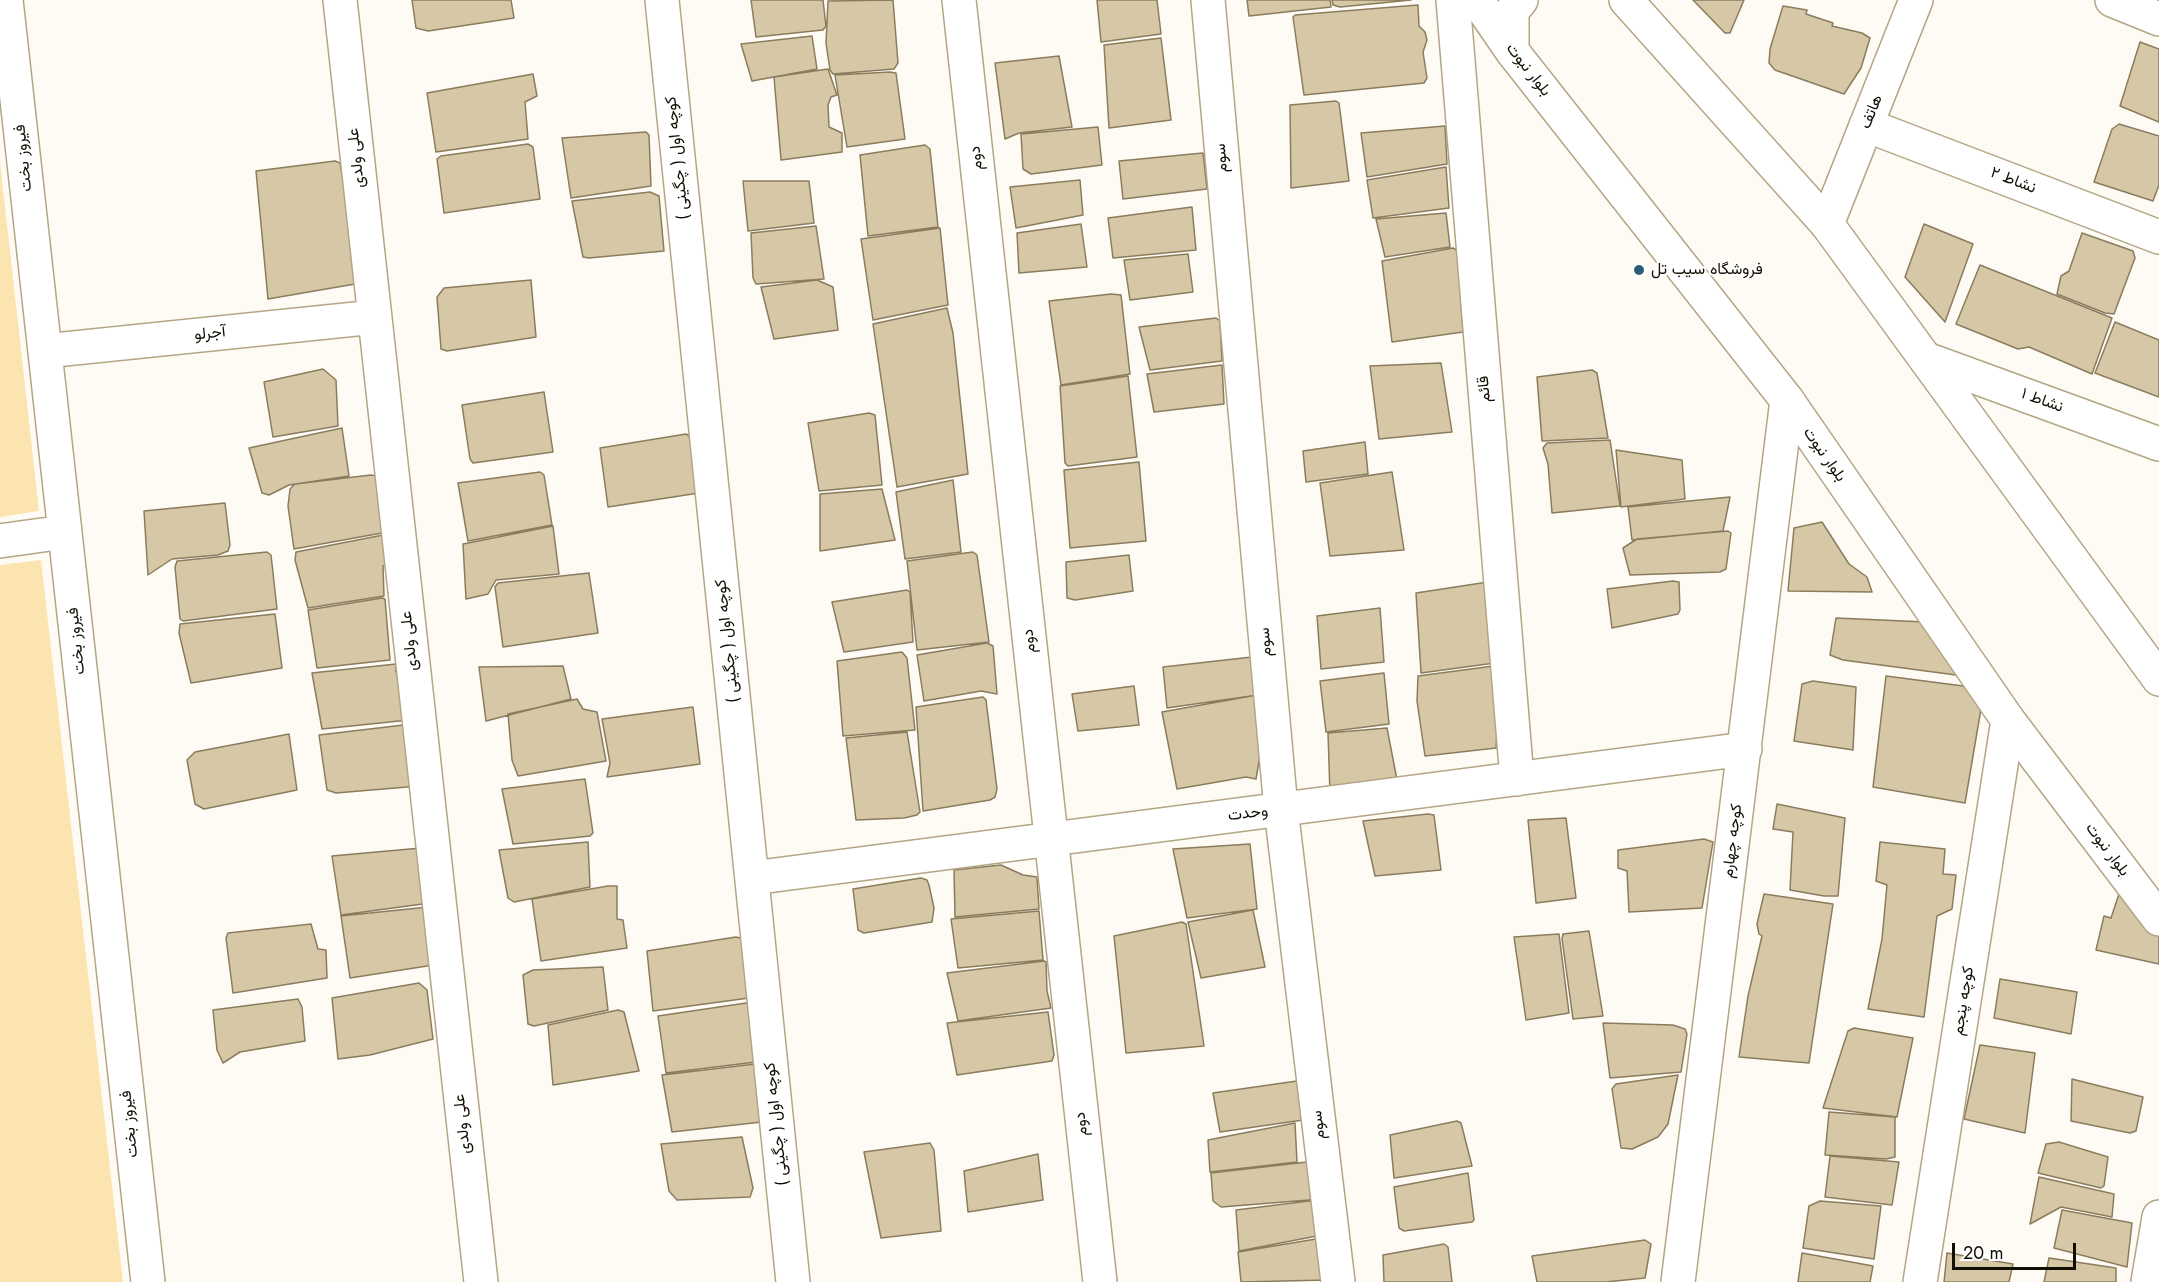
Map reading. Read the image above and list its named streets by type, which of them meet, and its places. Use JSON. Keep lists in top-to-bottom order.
{
  "streets": {
    "street": [
      "بلوار نبوت",
      "هاتف",
      "فیروز بخت",
      "علی ولدی",
      "کوچه اول ( چگینی )",
      "دوم",
      "سوم",
      "نشاط ۲",
      "آجرلو",
      "قائم",
      "نشاط ۱",
      "وحدت",
      "کوچه چهارم",
      "کوچه پنجم"
    ]
  },
  "crossings": [
    ["بلوار نبوت", "کوچه چهارم"],
    ["بلوار نبوت", "کوچه پنجم"],
    ["هاتف", "نشاط ۲"],
    ["فیروز بخت", "آجرلو"],
    ["علی ولدی", "آجرلو"],
    ["کوچه اول ( چگینی )", "وحدت"],
    ["دوم", "وحدت"],
    ["سوم", "وحدت"],
    ["قائم", "وحدت"],
    ["وحدت", "کوچه چهارم"]
  ],
  "places": ["فروشگاه سیب تل"],
  "scale_bar": "20 m"
}
